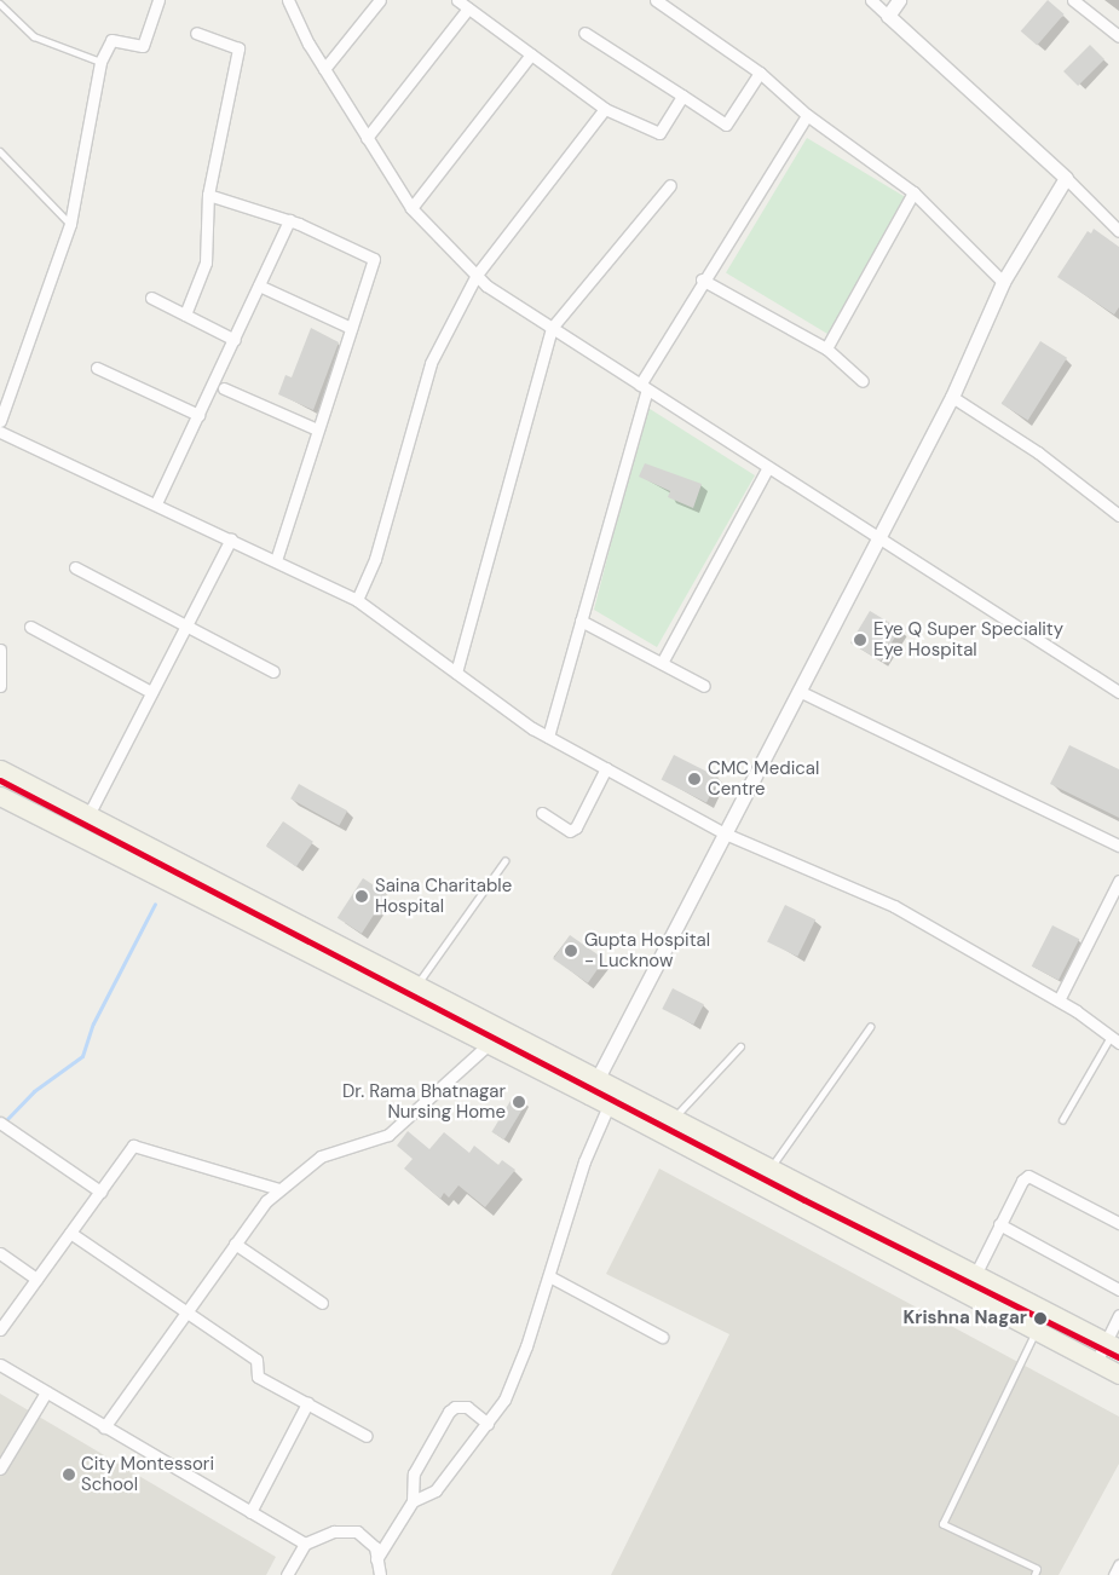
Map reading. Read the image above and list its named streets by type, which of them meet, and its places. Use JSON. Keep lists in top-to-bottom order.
{
  "places": [
    "Eye Q Super Speciality Eye Hospital",
    "CMC Medical Centre",
    "Saina Charitable Hospital",
    "Gupta Hospital - Lucknow",
    "Dr. Rama Bhatnagar Nursing Home",
    "Krishna Nagar",
    "City Montessori School"
  ]
}
